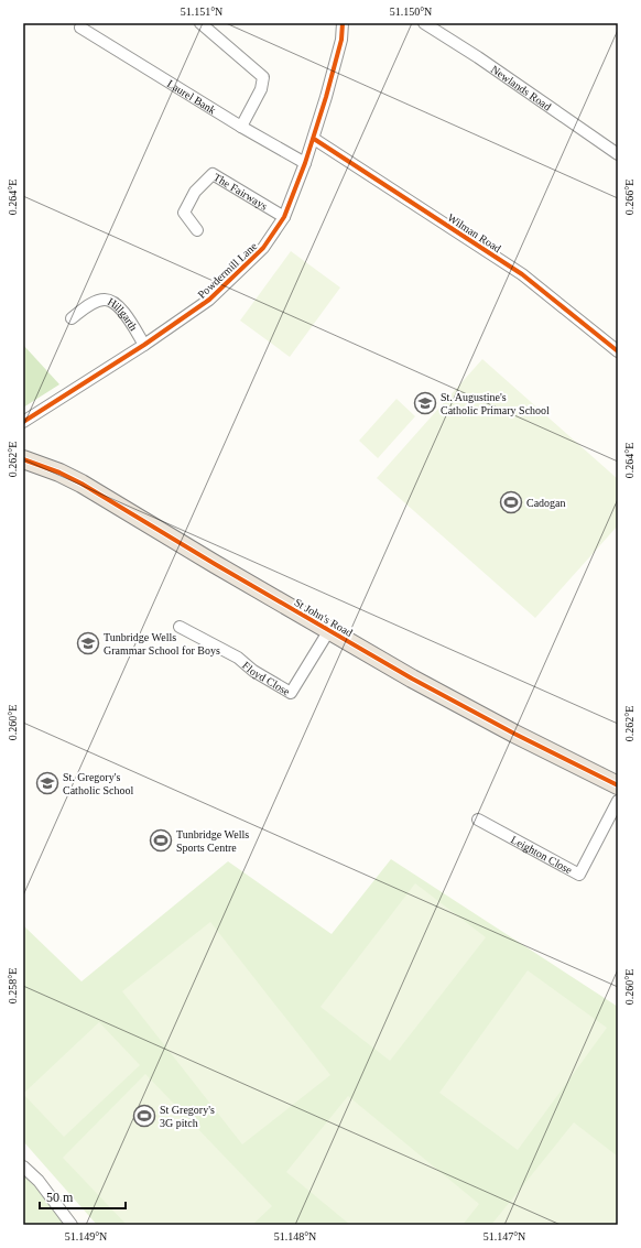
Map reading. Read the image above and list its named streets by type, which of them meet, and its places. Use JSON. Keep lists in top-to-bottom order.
{
  "streets": {
    "highway": ["St John's Road"],
    "street": [
      "Newlands Road",
      "Laurel Bank",
      "The Fairways",
      "Wilman Road",
      "Powdermill Lane",
      "Hillgarth",
      "Floyd Close",
      "Leighton Close"
    ]
  },
  "crossings": [
    ["Laurel Bank", "Powdermill Lane"],
    ["The Fairways", "Powdermill Lane"],
    ["Wilman Road", "Powdermill Lane"],
    ["Powdermill Lane", "Hillgarth"],
    ["St John's Road", "Floyd Close"]
  ],
  "places": {
    "school or university": ["St. Augustine's Catholic Primary School", "Tunbridge Wells Grammar School for Boys", "St. Gregory's Catholic School"],
    "sports": ["Cadogan", "Tunbridge Wells Sports Centre", "St Gregory's 3G pitch"]
  },
  "scale_bar": "50 m",
  "coordinates": [
    "51.151°N",
    "51.150°N",
    "0.264°E",
    "0.266°E",
    "0.262°E",
    "0.260°E",
    "0.258°E",
    "51.149°N",
    "51.148°N",
    "51.147°N"
  ]
}
